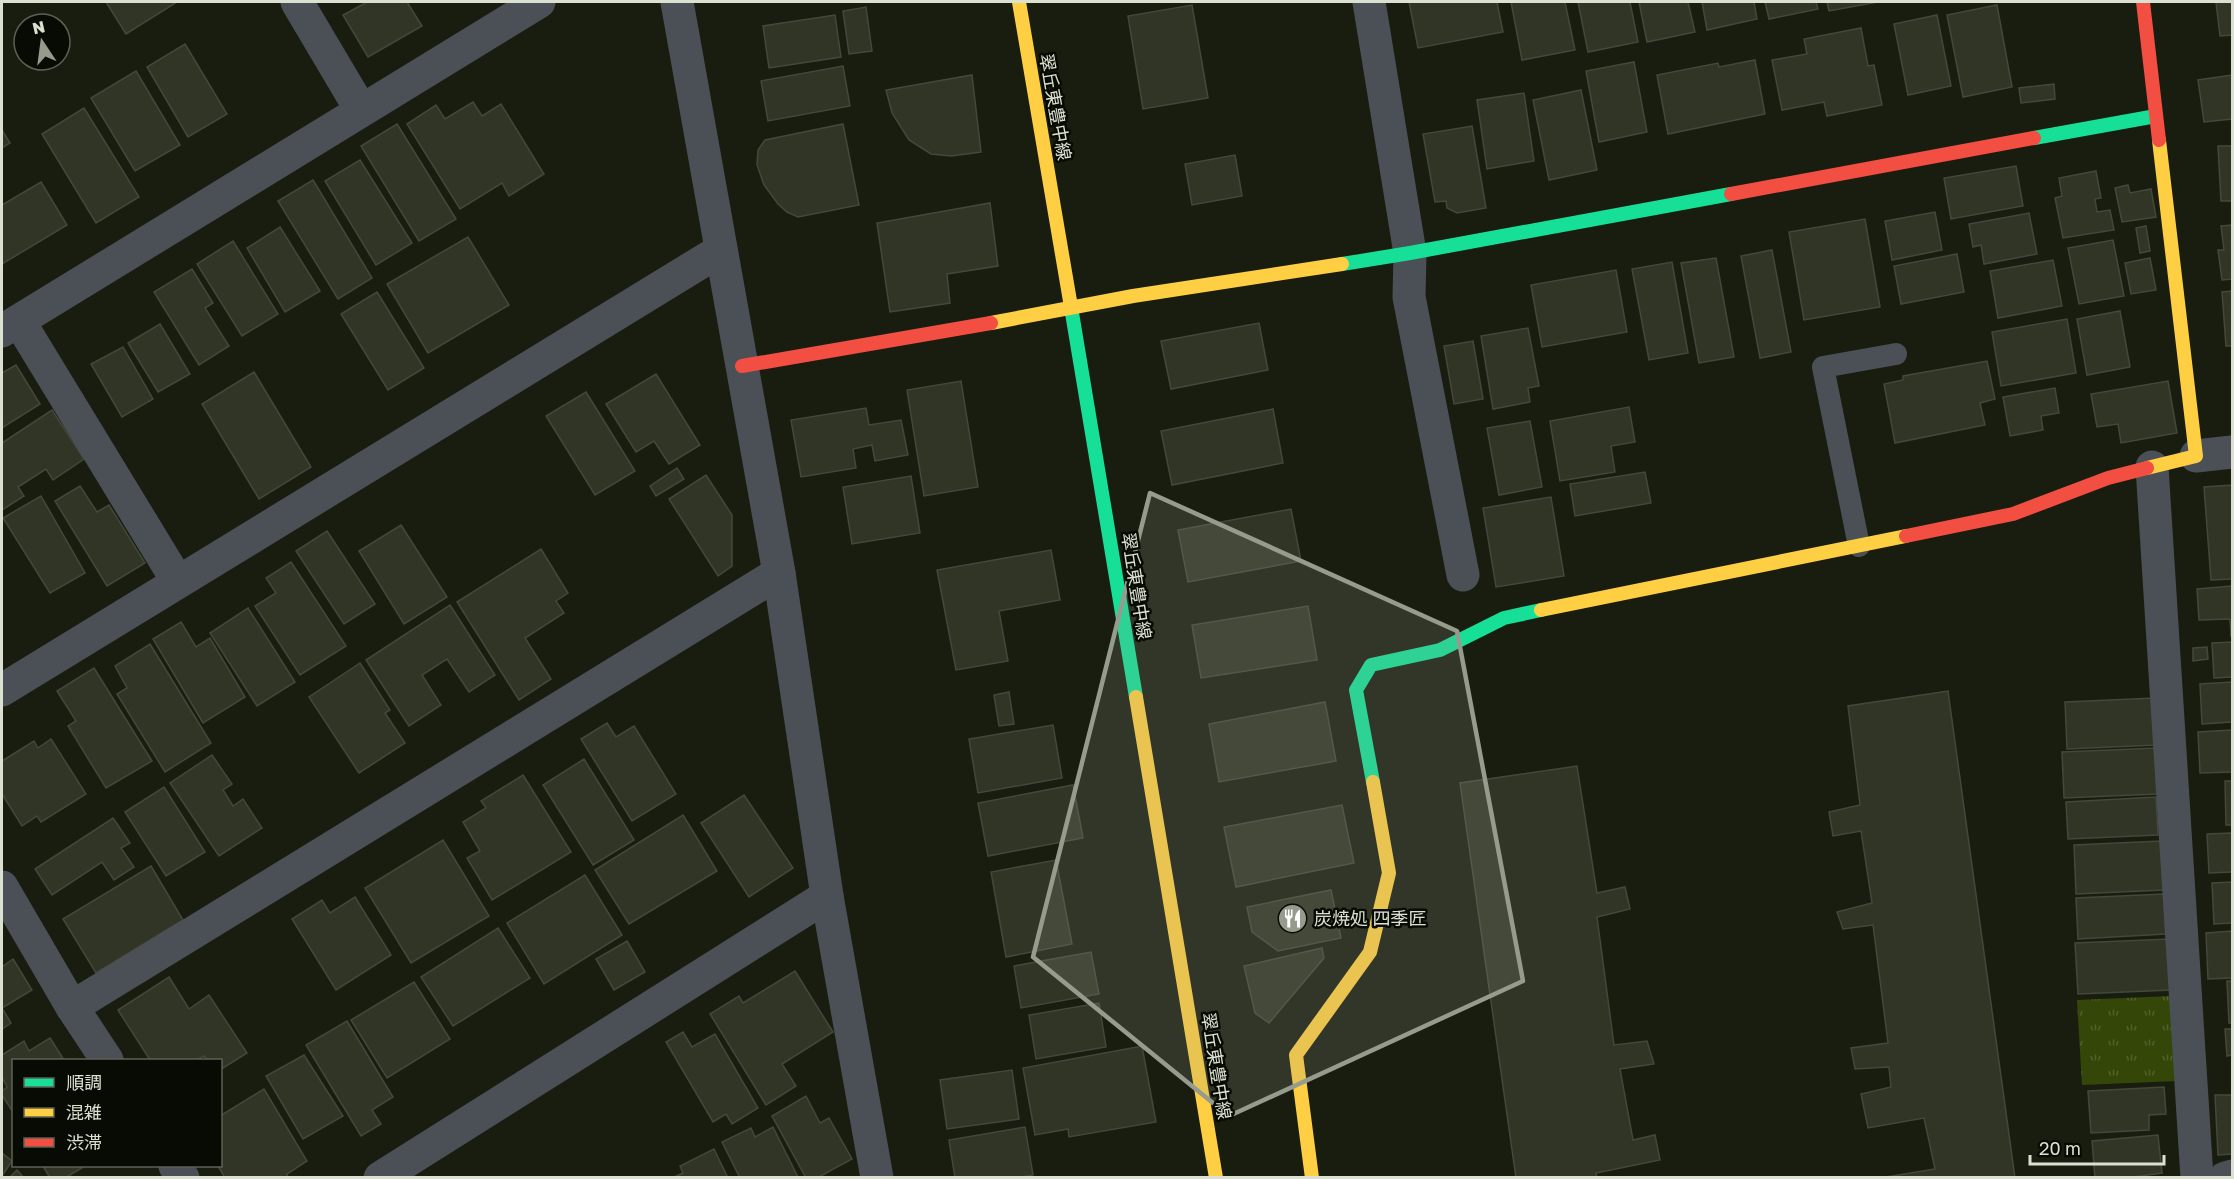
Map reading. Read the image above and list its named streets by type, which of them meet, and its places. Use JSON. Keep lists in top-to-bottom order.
{
  "streets": {
    "street": ["翠丘東豊中線"]
  },
  "places": {
    "restaurant": ["炭焼処 四季匠"]
  },
  "legend": ["順調", "混雑", "渋滞"],
  "scale_bar": "20 m",
  "north": "top"
}
